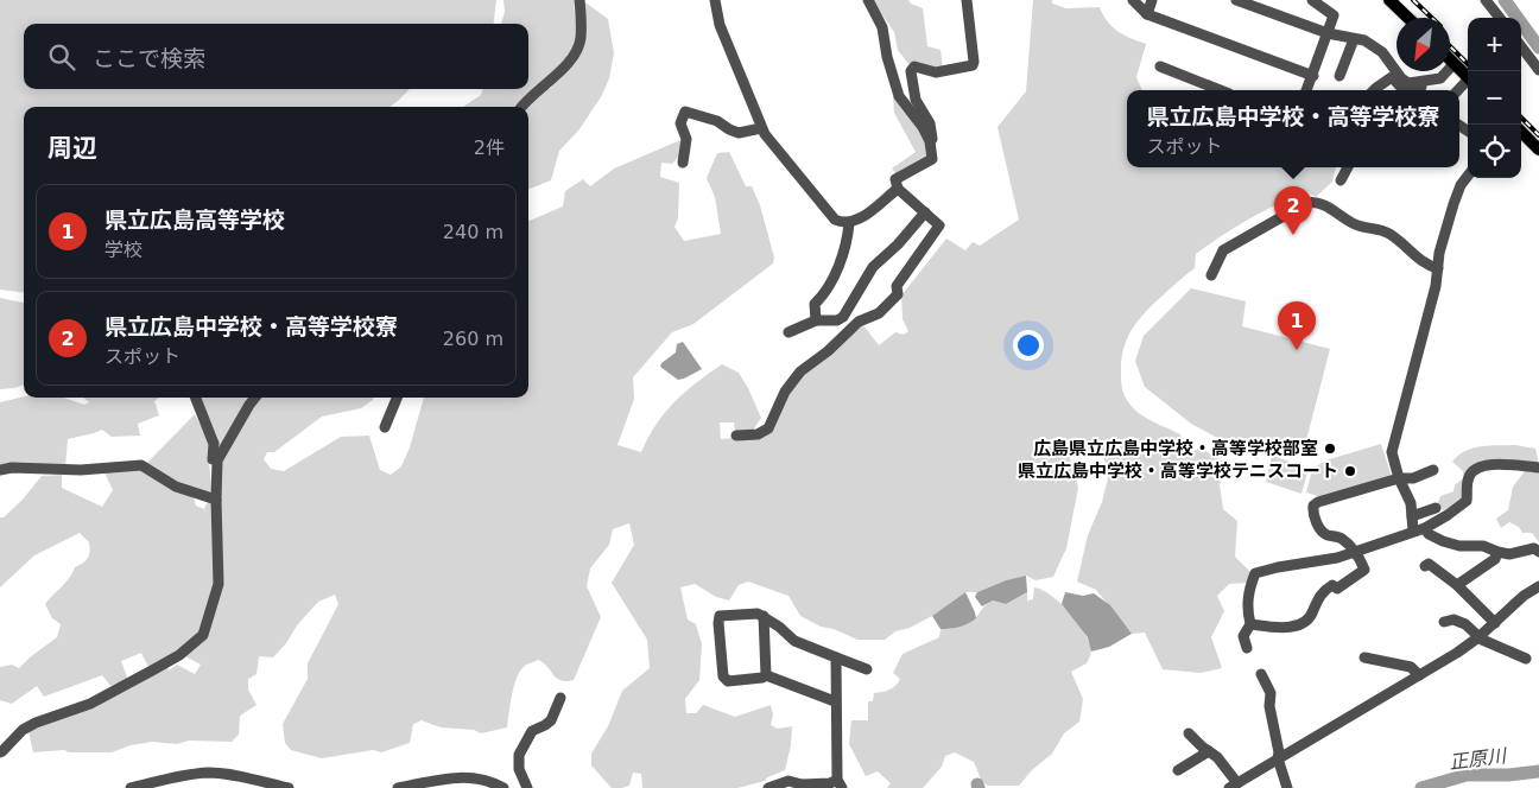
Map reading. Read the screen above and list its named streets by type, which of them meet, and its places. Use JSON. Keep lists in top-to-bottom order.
{
  "water": ["正原川"],
  "places": ["広島県立広島中学校・高等学校部室", "県立広島中学校・高等学校テニスコート"],
  "north": "bottom left",
  "page": {
    "map_buttons": ["+", "−"],
    "search": "ここで検索",
    "popup": ["県立広島中学校・高等学校寮", "スポット"],
    "heading": ["周辺", "2件"],
    "list": [
      {
        "mark": "1",
        "name": "県立広島高等学校",
        "note": "学校",
        "value": "240 m"
      },
      {
        "mark": "2",
        "name": "県立広島中学校・高等学校寮",
        "note": "スポット",
        "value": "260 m"
      }
    ],
    "pins": ["2", "1"]
  }
}
